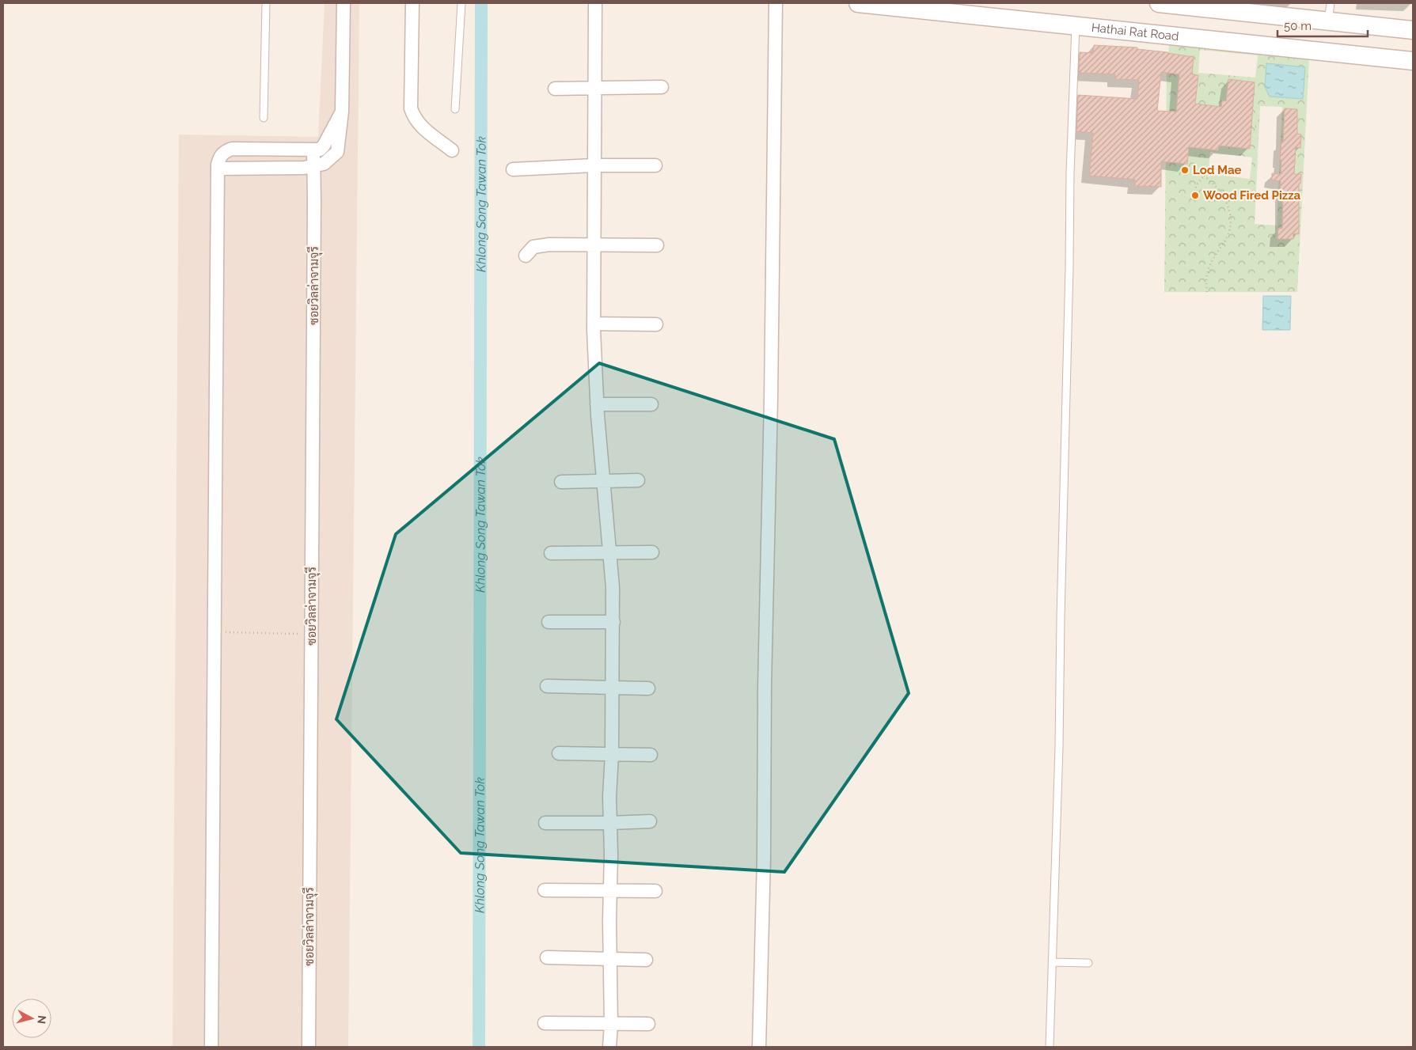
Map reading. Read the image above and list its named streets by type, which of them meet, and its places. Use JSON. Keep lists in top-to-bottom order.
{
  "streets": {
    "main road": ["Hathai Rat Road"],
    "street": ["ซอยวิลล่าจามจุรี"]
  },
  "water": ["Khlong Song Tawan Tok"],
  "places": ["Lod Mae", "Wood Fired Pizza"],
  "scale_bar": "50 m",
  "north": "right"
}
